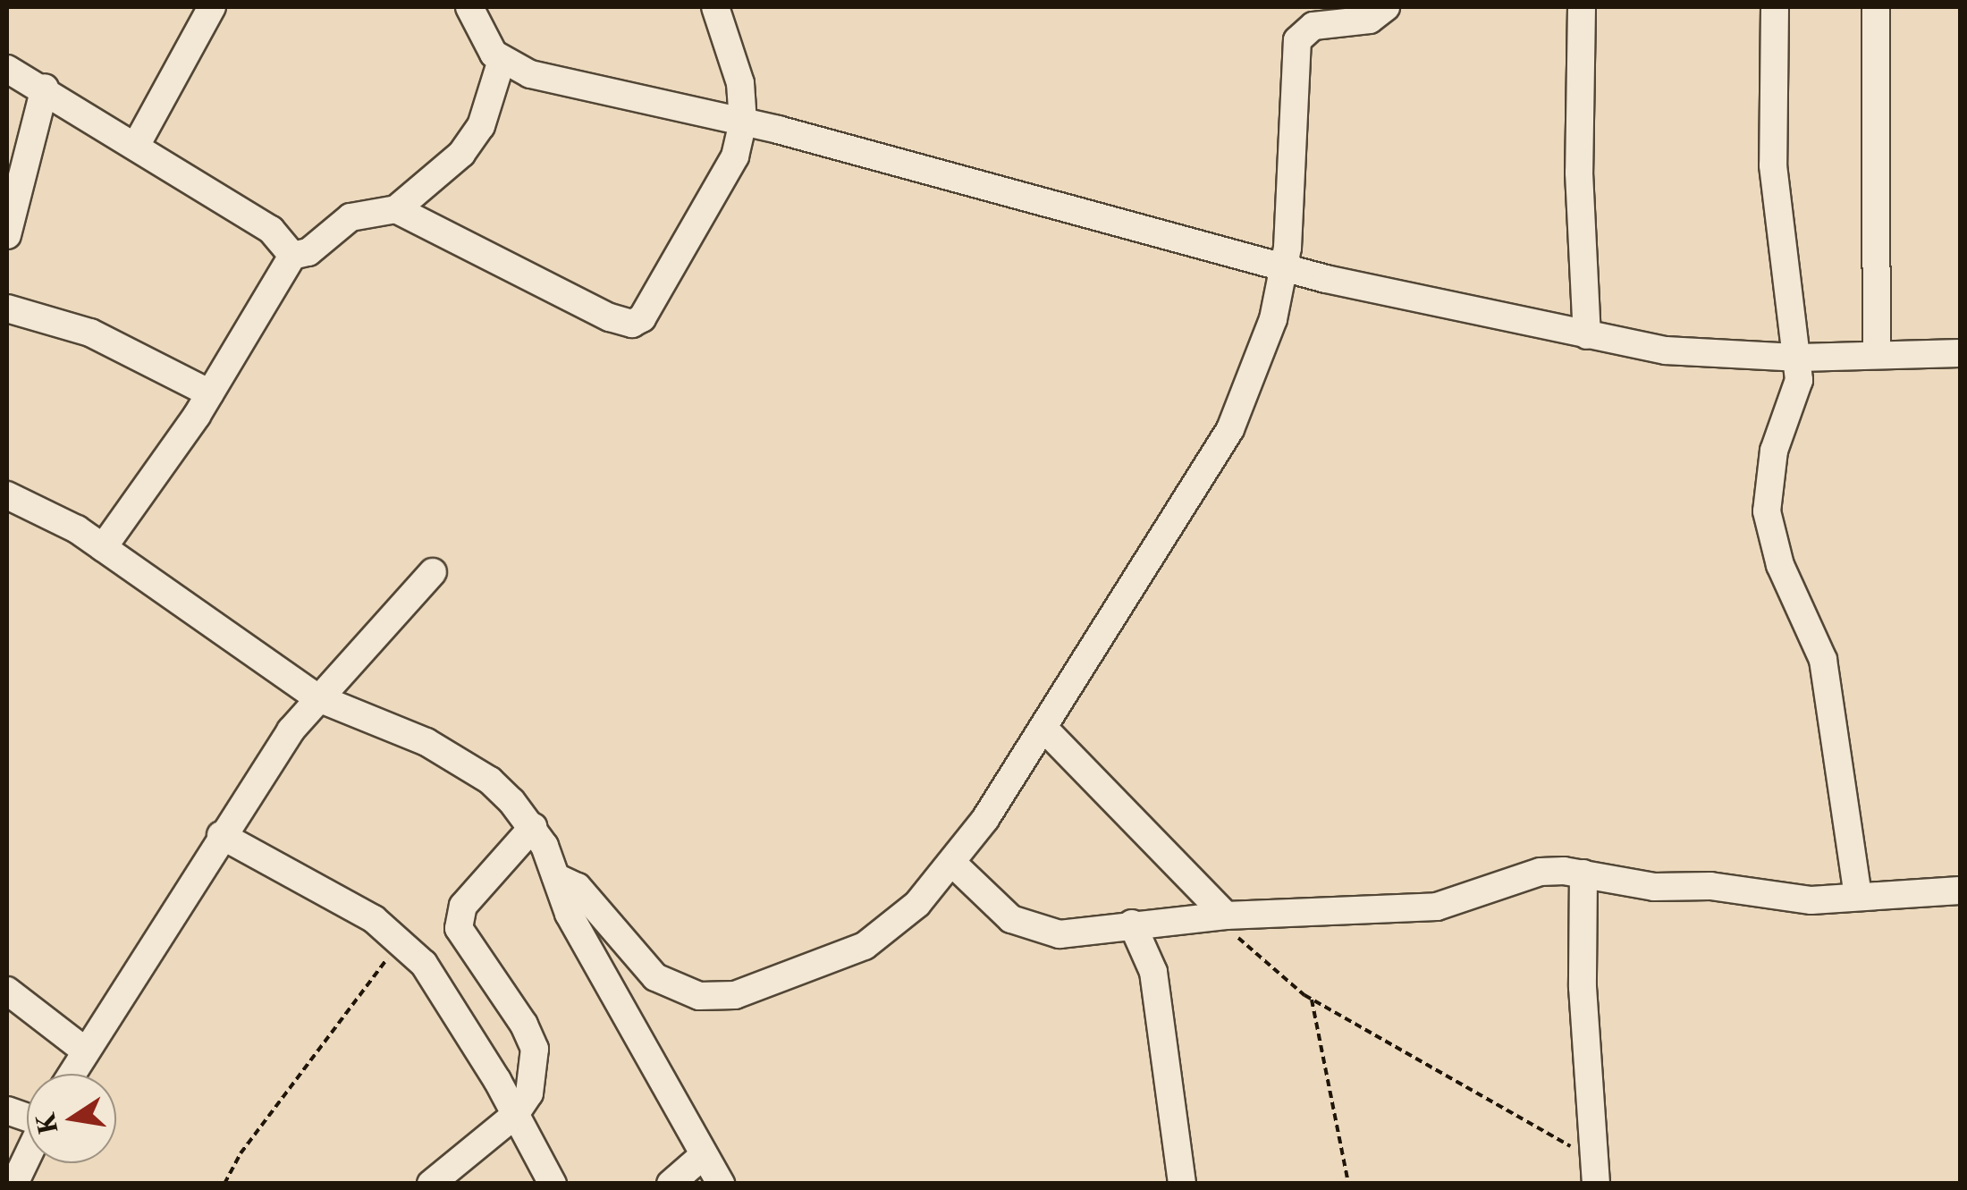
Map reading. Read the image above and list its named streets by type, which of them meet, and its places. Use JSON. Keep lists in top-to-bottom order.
{
  "north": "left"
}
